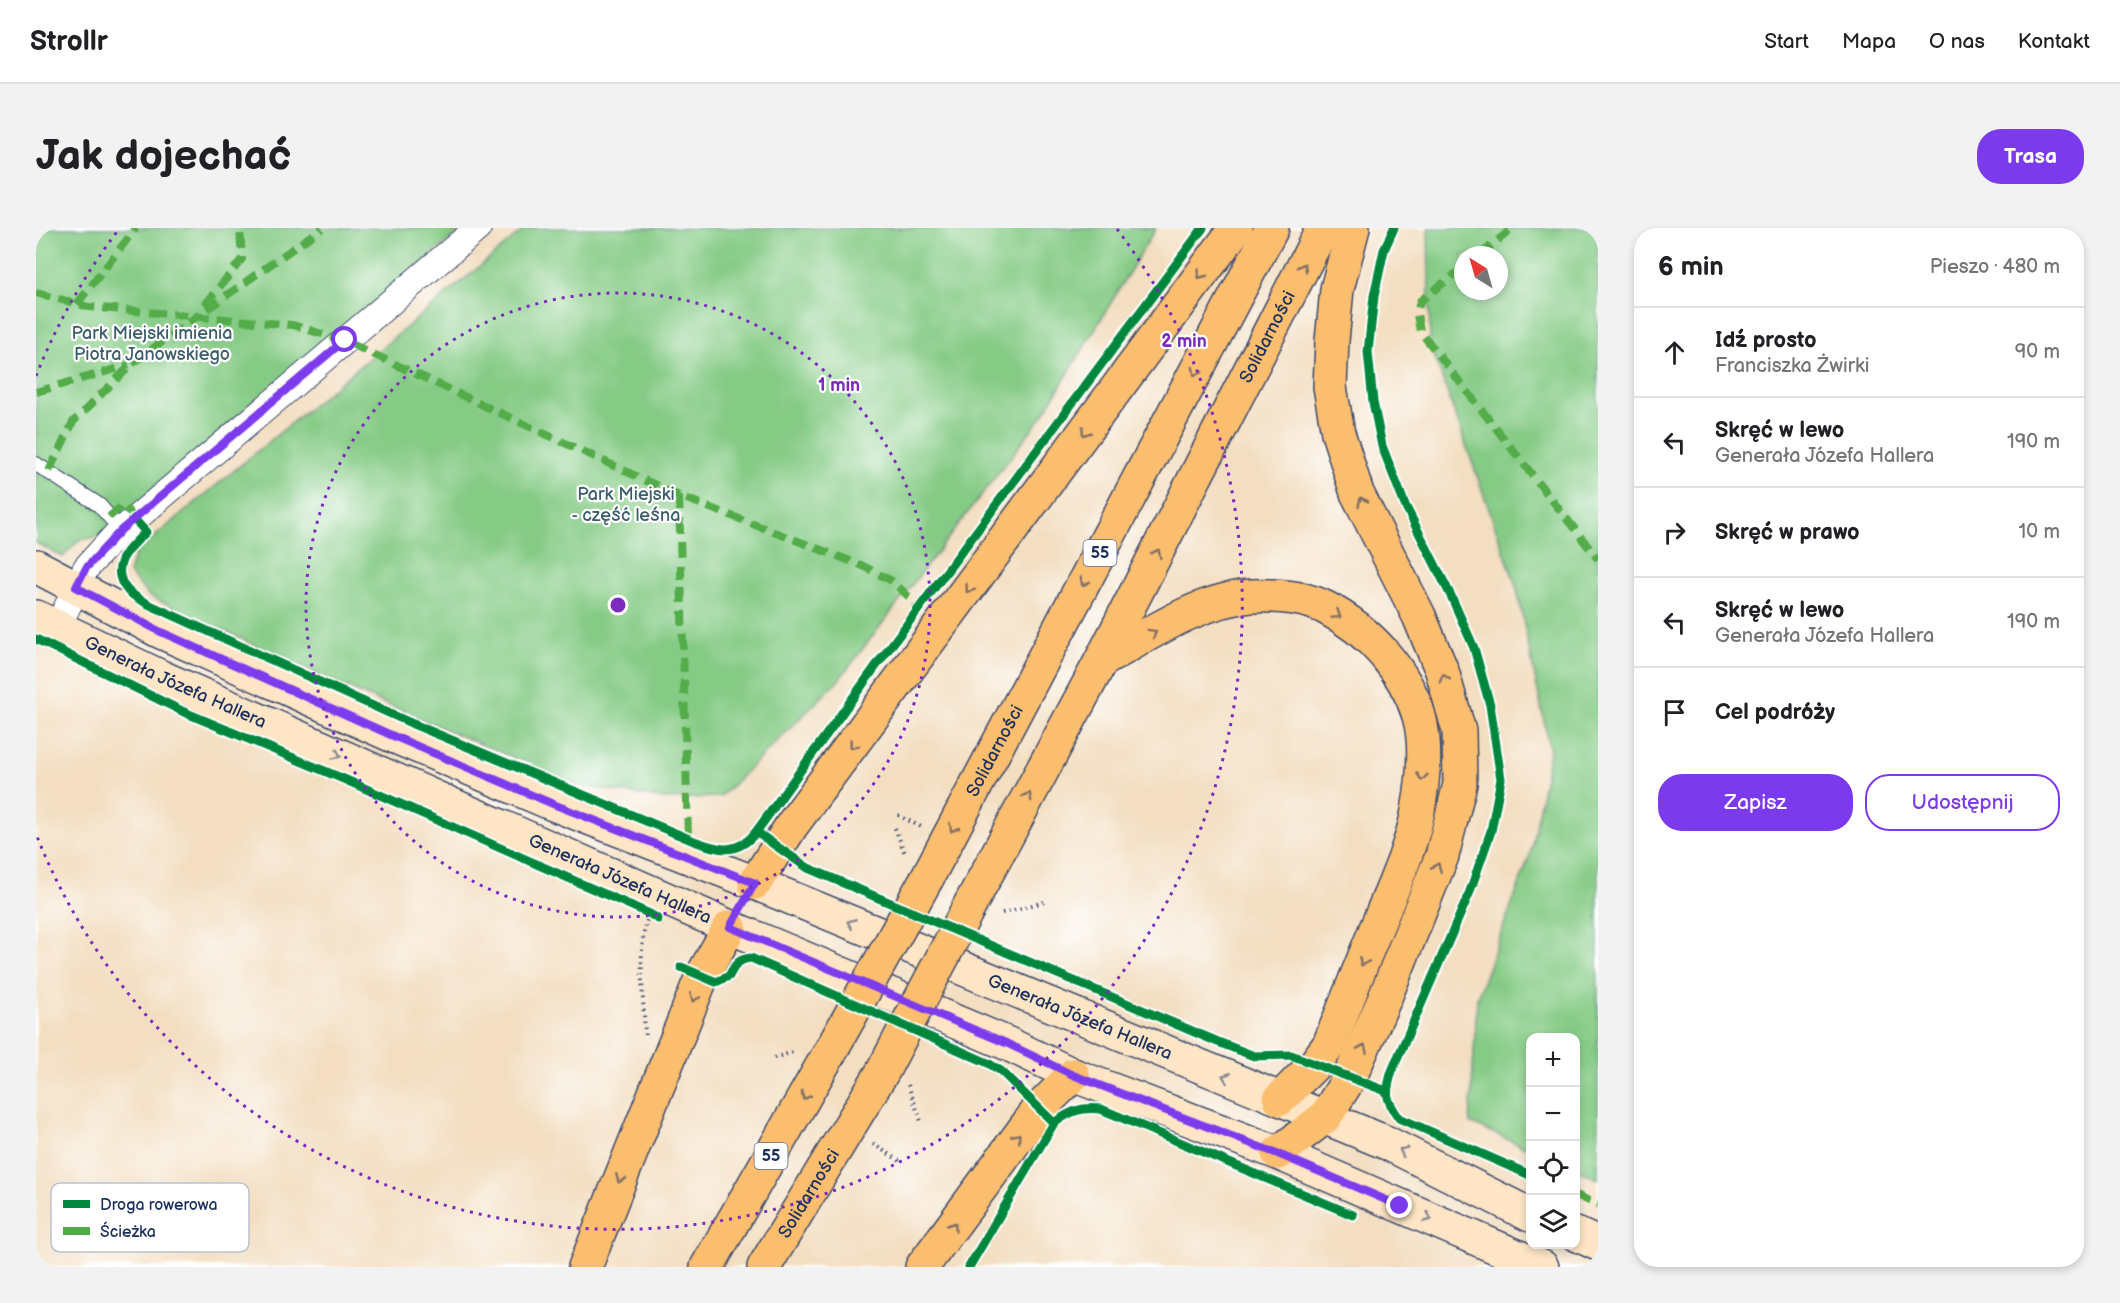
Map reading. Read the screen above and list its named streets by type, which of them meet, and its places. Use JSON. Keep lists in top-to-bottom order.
{
  "streets": {
    "main road": ["Solidarności", "55", "Generała Józefa Hallera"]
  },
  "parks": ["Park Miejski imienia Piotra Janowskiego", "Park Miejski - część leśna"],
  "legend": ["Droga rowerowa", "Ścieżka"],
  "north": "top left",
  "page": {
    "header": "Strollr",
    "nav": [
      "Start",
      "Mapa",
      "O nas",
      "Kontakt"
    ],
    "buttons": [
      "Trasa",
      ["Zapisz", "Udostępnij"]
    ],
    "title": "Jak dojechać",
    "heading": ["6 min", "Pieszo · 480 m"],
    "list": [
      ["Idź prosto", "Franciszka Żwirki", "90 m"],
      ["Skręć w lewo", "Generała Józefa Hallera", "190 m"],
      ["Skręć w prawo", "10 m"],
      ["Skręć w lewo", "Generała Józefa Hallera", "190 m"],
      "Cel podróży"
    ],
    "map_buttons": ["+", "−"]
  },
  "rings": ["2 min", "1 min"]
}
